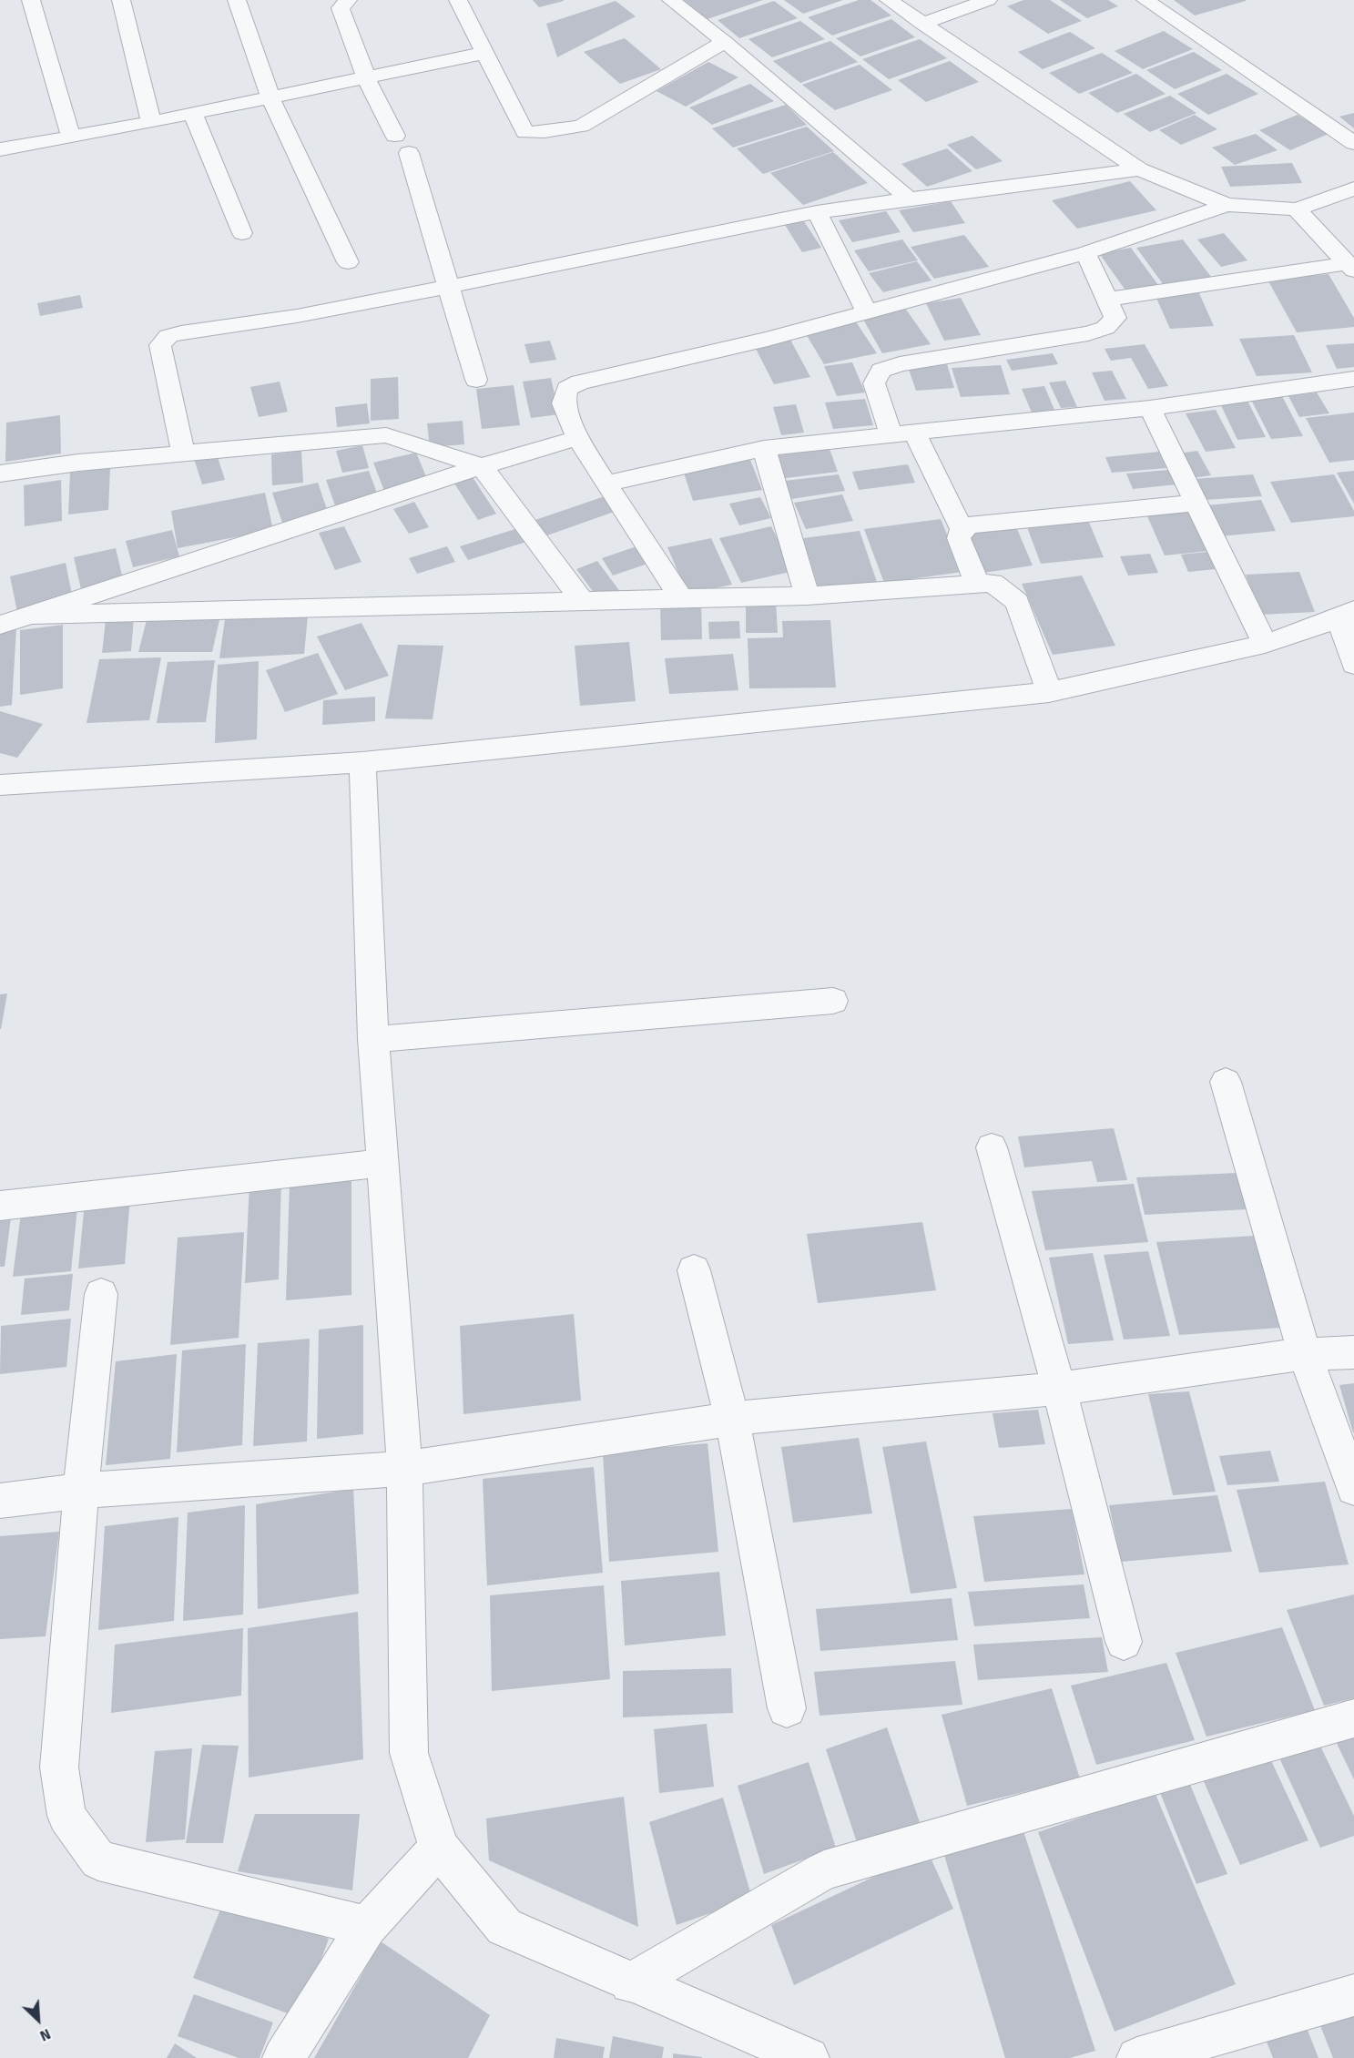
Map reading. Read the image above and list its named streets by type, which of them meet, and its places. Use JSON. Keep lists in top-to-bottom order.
{
  "north": "bottom right"
}
